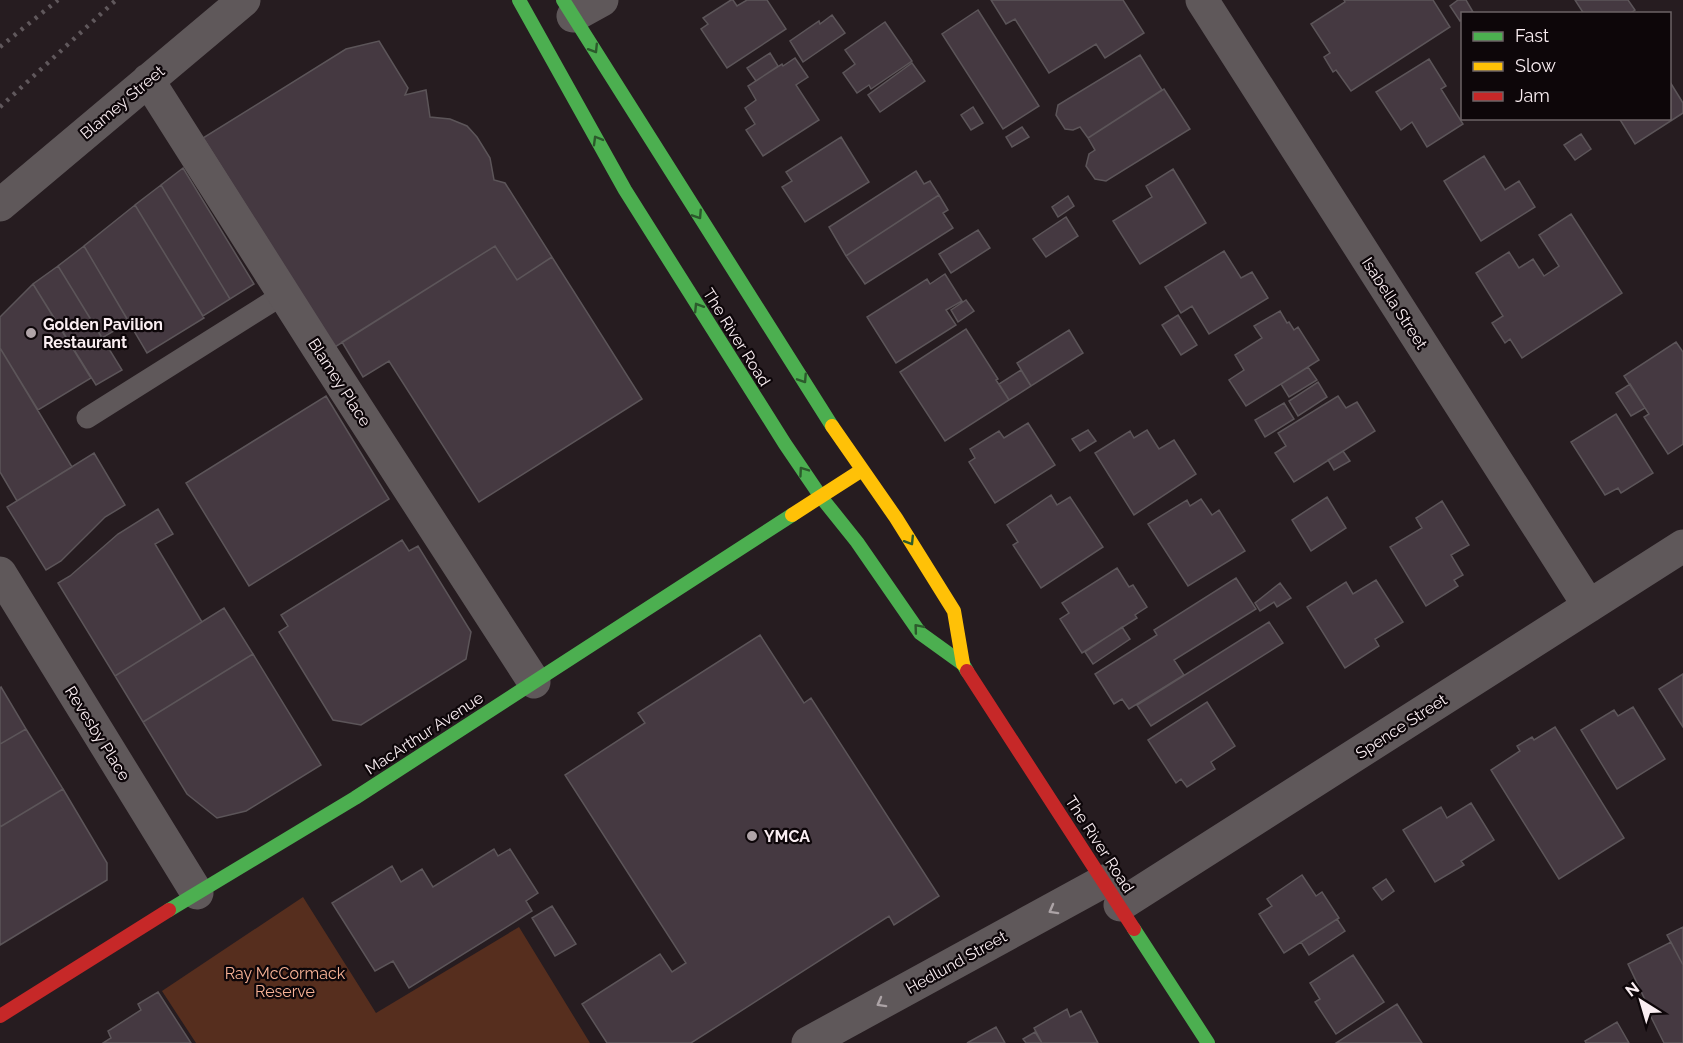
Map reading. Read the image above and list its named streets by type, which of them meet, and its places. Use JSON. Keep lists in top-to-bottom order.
{
  "streets": {
    "main road": ["The River Road", "MacArthur Avenue"],
    "street": [
      "Blamey Street",
      "Isabella Street",
      "Blamey Place",
      "Spence Street",
      "Revesby Place",
      "Hedlund Street"
    ]
  },
  "crossings": [
    ["Blamey Street", "Blamey Place"],
    ["Isabella Street", "Spence Street"],
    ["The River Road", "Spence Street"],
    ["The River Road", "MacArthur Avenue"],
    ["The River Road", "Hedlund Street"],
    ["Blamey Place", "MacArthur Avenue"],
    ["Spence Street", "Hedlund Street"],
    ["Revesby Place", "MacArthur Avenue"]
  ],
  "one_way": ["Hedlund Street"],
  "parks": ["Ray McCormack Reserve"],
  "places": ["Golden Pavilion Restaurant", "YMCA"],
  "legend": ["Fast", "Slow", "Jam"],
  "north": "top left"
}
